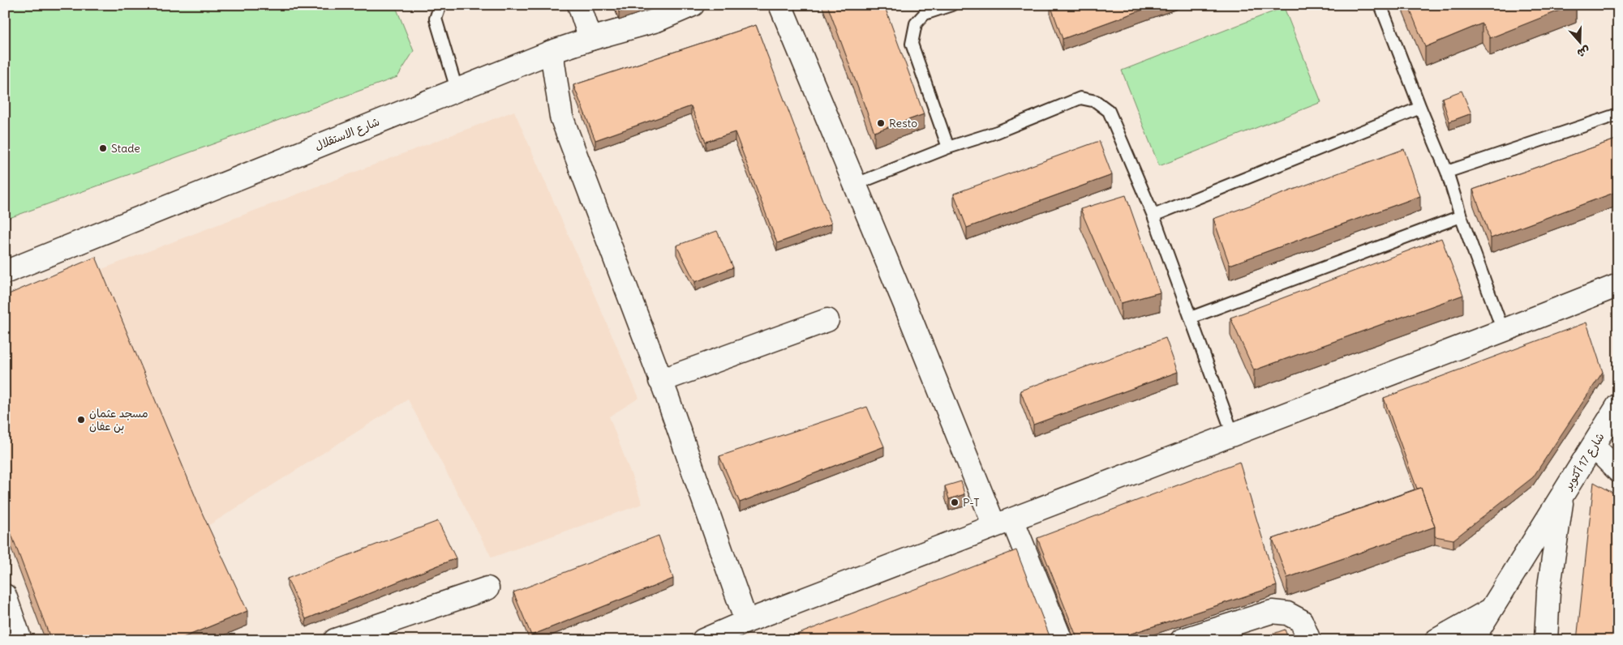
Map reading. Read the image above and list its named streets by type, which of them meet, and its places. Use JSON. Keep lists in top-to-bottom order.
{
  "streets": {
    "street": ["شارع الاستقلال", "شارع 17 أكتوبر"]
  },
  "places": [
    "Resto",
    "Stade",
    "مسجد عثمان بن عفان",
    "P-T"
  ],
  "north": "bottom"
}
